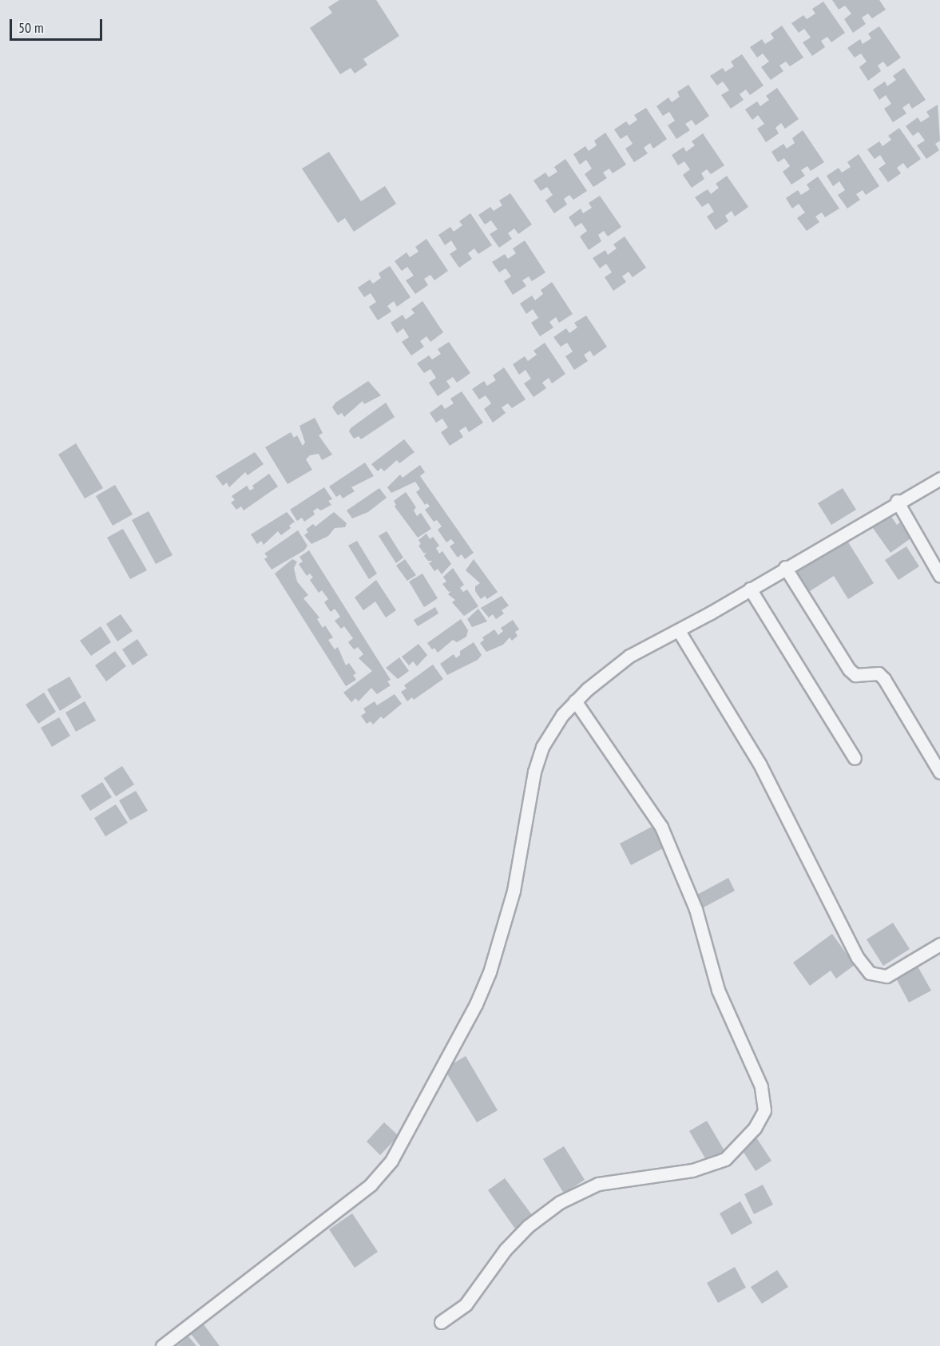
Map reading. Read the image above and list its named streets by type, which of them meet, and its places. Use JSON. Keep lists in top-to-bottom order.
{
  "scale_bar": "50 m"
}
